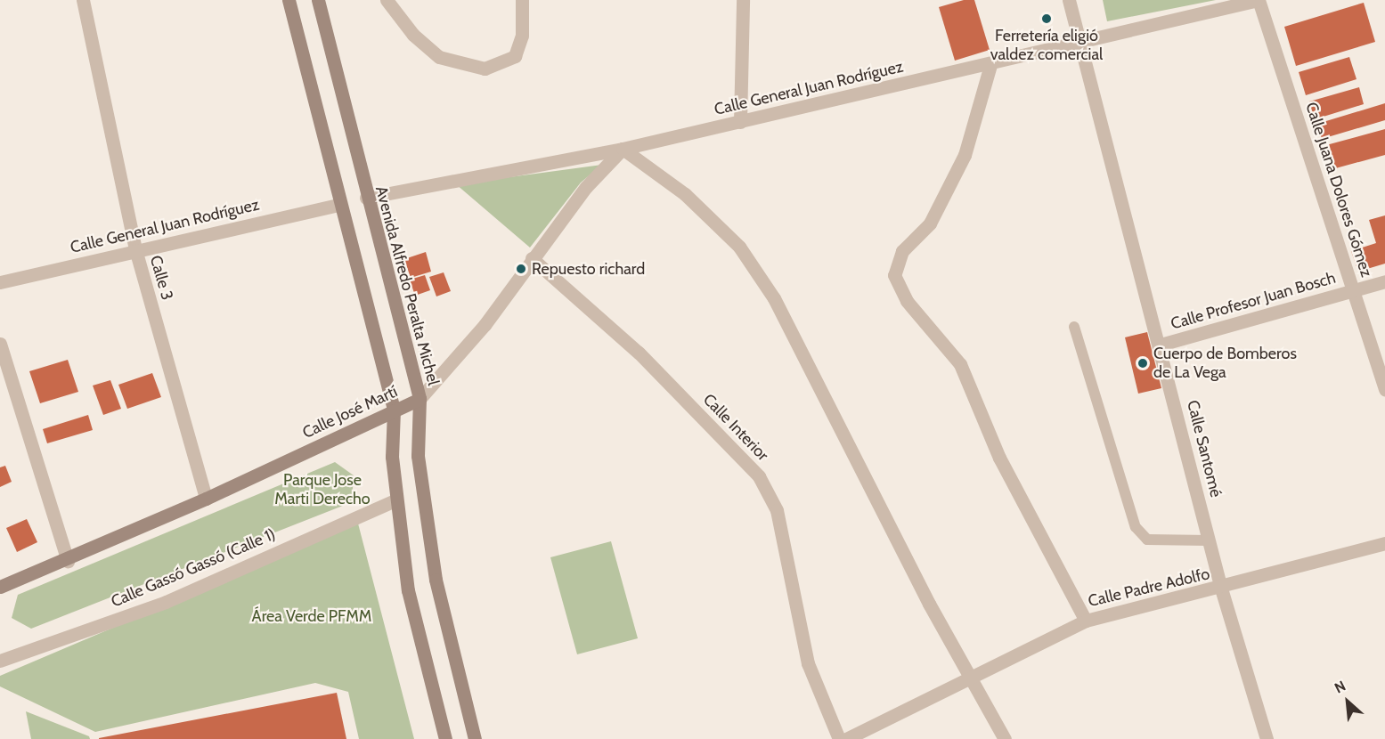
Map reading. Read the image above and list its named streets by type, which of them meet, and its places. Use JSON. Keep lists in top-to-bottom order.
{
  "streets": {
    "main road": ["Avenida Alfredo Peralta Michel", "Calle José Martí"],
    "street": [
      "Calle General Juan Rodríguez",
      "Calle Juana Dolores Gómez",
      "Calle 3",
      "Calle Profesor Juan Bosch",
      "Calle Interior",
      "Calle Santomé",
      "Calle Gassó Gassó (Calle 1)",
      "Calle Padre Adolfo"
    ]
  },
  "crossings": [
    ["Calle General Juan Rodríguez", "Calle Juana Dolores Gómez"],
    ["Calle General Juan Rodríguez", "Calle 3"],
    ["Calle General Juan Rodríguez", "Avenida Alfredo Peralta Michel"],
    ["Calle General Juan Rodríguez", "Calle José Martí"],
    ["Calle General Juan Rodríguez", "Calle Santomé"],
    ["Calle Juana Dolores Gómez", "Calle Profesor Juan Bosch"],
    ["Calle 3", "Calle José Martí"],
    ["Avenida Alfredo Peralta Michel", "Calle José Martí"],
    ["Calle Profesor Juan Bosch", "Calle Santomé"],
    ["Calle José Martí", "Calle Interior"],
    ["Calle Santomé", "Calle Padre Adolfo"]
  ],
  "parks": ["Parque Jose Marti Derecho", "Área Verde PFMM"],
  "places": ["Ferretería eligió valdez comercial", "Repuesto richard", "Cuerpo de Bomberos de La Vega"],
  "north": "top left"
}
